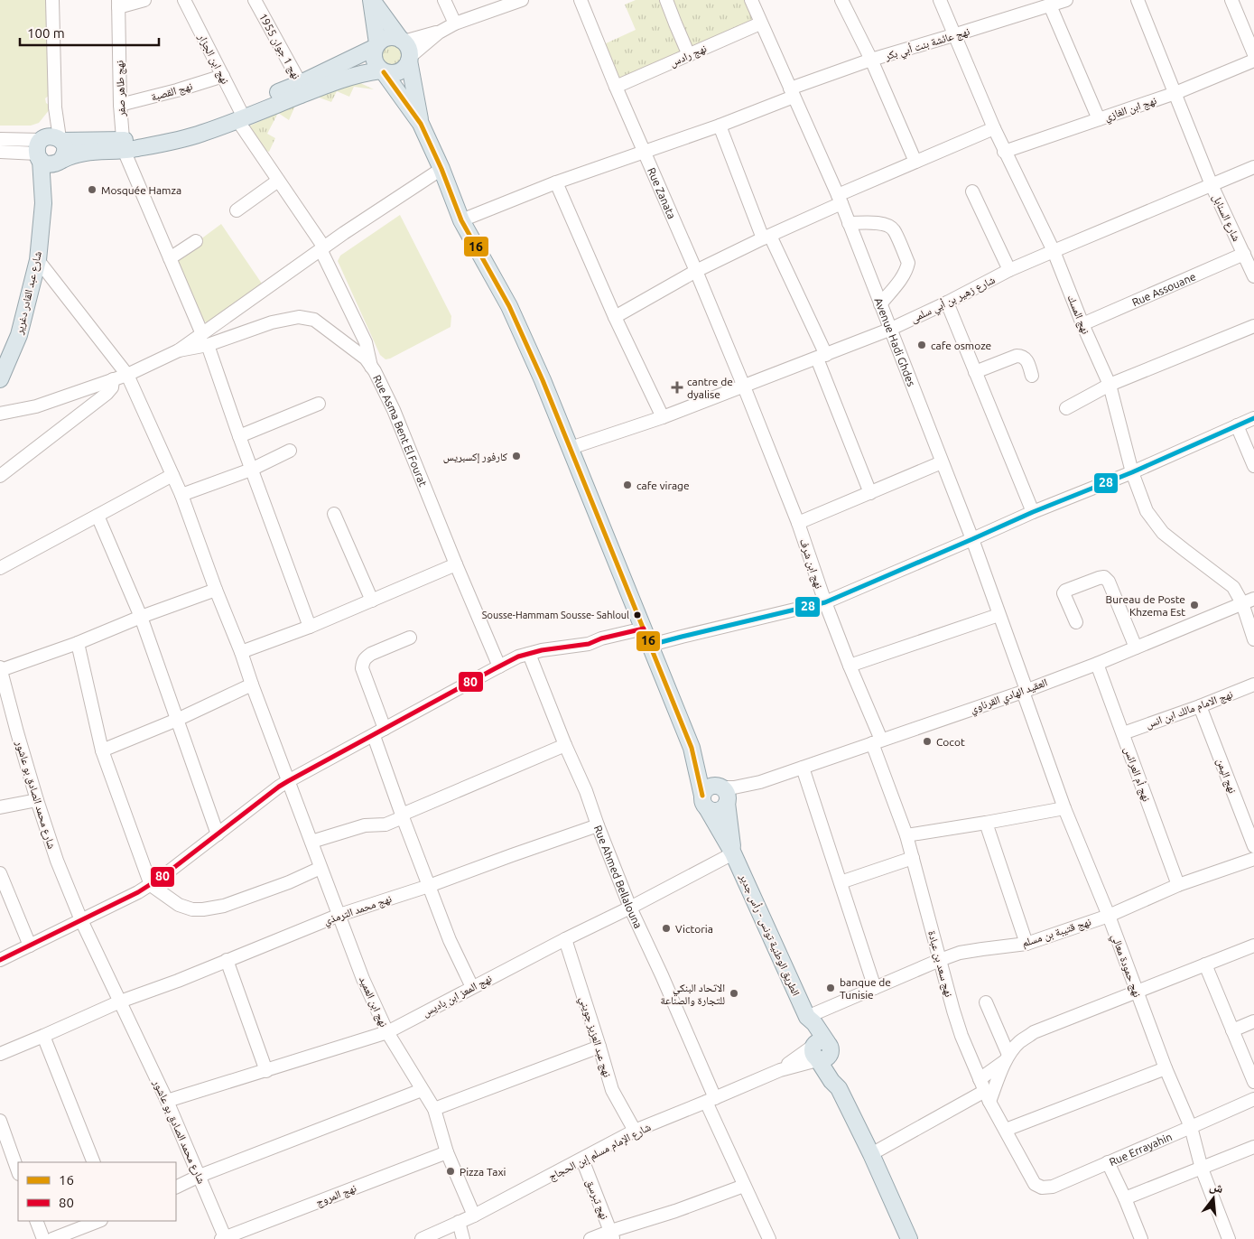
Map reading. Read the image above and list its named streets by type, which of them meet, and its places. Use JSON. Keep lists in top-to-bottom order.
{
  "streets": {
    "main road": ["شارع عبد القادر دغرير", "الطريق الوطنية تونس - رأس جدير"],
    "street": [
      "نهج عائشة بنت أبي بكر",
      "نهج 1 جوان 1955",
      "نهج رادس",
      "نهج ابن الجزار",
      "نهج طاهر صفر",
      "نهج القصبة",
      "نهج ابن الغازي",
      "Rue Zanata",
      "شارع السنابل",
      "Rue Assouane",
      "شارع زهير بن أبي سلمى",
      "نهج المسك",
      "Avenue Hadi Ghdes",
      "Rue Asma Bent El Fourat",
      "نهج ابن شرف",
      "العقيد الهادي القرناوي",
      "نهج الامام مالك ابن انس",
      "نهج أم العرائس",
      "نهج اليمن",
      "شارع محمد الصادق بو عاشور",
      "Rue Ahmed Bellalouna",
      "نهج محمد الترمذي",
      "نهج قتيبة بن مسلم",
      "نهج سعد بن عبادة",
      "نهج حمودة معالي",
      "نهج المعز ابن باديس",
      "نهج ابن العميد",
      "نهج عبد العزيز جويني",
      "Rue Errayahin",
      "شارع اﻹمام مسلم إبن الحجاج",
      "نهج المروج",
      "نهج تبرسق"
    ]
  },
  "crossings": [
    ["نهج عائشة بنت أبي بكر", "Rue Zanata"],
    ["نهج عائشة بنت أبي بكر", "نهج المسك"],
    ["نهج عائشة بنت أبي بكر", "Avenue Hadi Ghdes"],
    ["نهج عائشة بنت أبي بكر", "الطريق الوطنية تونس - رأس جدير"],
    ["نهج رادس", "Rue Zanata"],
    ["نهج رادس", "Avenue Hadi Ghdes"],
    ["نهج ابن الجزار", "نهج القصبة"],
    ["نهج ابن الجزار", "Rue Asma Bent El Fourat"],
    ["نهج طاهر صفر", "نهج القصبة"],
    ["نهج طاهر صفر", "Rue Asma Bent El Fourat"],
    ["نهج ابن الغازي", "شارع السنابل"],
    ["نهج ابن الغازي", "نهج المسك"],
    ["Rue Zanata", "شارع زهير بن أبي سلمى"],
    ["Rue Zanata", "نهج ابن شرف"],
    ["شارع السنابل", "Rue Assouane"],
    ["شارع السنابل", "شارع زهير بن أبي سلمى"],
    ["Rue Assouane", "نهج المسك"],
    ["شارع عبد القادر دغرير", "نهج ابن العميد"],
    ["شارع زهير بن أبي سلمى", "نهج المسك"],
    ["شارع زهير بن أبي سلمى", "Avenue Hadi Ghdes"],
    ["شارع زهير بن أبي سلمى", "نهج ابن شرف"],
    ["شارع زهير بن أبي سلمى", "الطريق الوطنية تونس - رأس جدير"],
    ["نهج المسك", "العقيد الهادي القرناوي"],
    ["Avenue Hadi Ghdes", "العقيد الهادي القرناوي"],
    ["Avenue Hadi Ghdes", "نهج حمودة معالي"],
    ["Rue Asma Bent El Fourat", "نهج ابن العميد"],
    ["نهج ابن شرف", "العقيد الهادي القرناوي"],
    ["نهج ابن شرف", "نهج سعد بن عبادة"],
    ["العقيد الهادي القرناوي", "نهج أم العرائس"],
    ["العقيد الهادي القرناوي", "الطريق الوطنية تونس - رأس جدير"],
    ["العقيد الهادي القرناوي", "نهج سعد بن عبادة"],
    ["العقيد الهادي القرناوي", "نهج حمودة معالي"],
    ["نهج الامام مالك ابن انس", "نهج أم العرائس"],
    ["نهج الامام مالك ابن انس", "نهج اليمن"],
    ["نهج أم العرائس", "نهج قتيبة بن مسلم"],
    ["شارع محمد الصادق بو عاشور", "نهج محمد الترمذي"],
    ["شارع محمد الصادق بو عاشور", "نهج المعز ابن باديس"],
    ["شارع محمد الصادق بو عاشور", "نهج المروج"],
    ["Rue Ahmed Bellalouna", "نهج محمد الترمذي"],
    ["Rue Ahmed Bellalouna", "نهج المعز ابن باديس"],
    ["Rue Ahmed Bellalouna", "شارع اﻹمام مسلم إبن الحجاج"],
    ["نهج محمد الترمذي", "نهج ابن العميد"],
    ["نهج قتيبة بن مسلم", "الطريق الوطنية تونس - رأس جدير"],
    ["نهج قتيبة بن مسلم", "نهج سعد بن عبادة"],
    ["نهج قتيبة بن مسلم", "نهج حمودة معالي"],
    ["الطريق الوطنية تونس - رأس جدير", "نهج المعز ابن باديس"],
    ["الطريق الوطنية تونس - رأس جدير", "شارع اﻹمام مسلم إبن الحجاج"],
    ["نهج سعد بن عبادة", "Rue Errayahin"],
    ["نهج حمودة معالي", "Rue Errayahin"],
    ["نهج المعز ابن باديس", "نهج ابن العميد"],
    ["نهج المعز ابن باديس", "نهج عبد العزيز جويني"],
    ["نهج ابن العميد", "شارع اﻹمام مسلم إبن الحجاج"],
    ["نهج ابن العميد", "نهج المروج"],
    ["نهج عبد العزيز جويني", "شارع اﻹمام مسلم إبن الحجاج"],
    ["شارع اﻹمام مسلم إبن الحجاج", "نهج تبرسق"]
  ],
  "places": {
    "other": [
      "Mosquée Hamza",
      "cafe osmoze",
      "كارفور إكسبريس",
      "cafe virage",
      "Bureau de Poste Khzema Est",
      "Sousse-Hammam Sousse- Sahloul",
      "Cocot",
      "Victoria",
      "banque de Tunisie",
      "الاتحاد البنكي للتجارة والصناعة",
      "Pizza Taxi"
    ],
    "health": ["cantre de dyalise"]
  },
  "lines": ["transit line 16", "transit line 28", "transit line 80"],
  "legend": ["16", "80"],
  "scale_bar": "100 m",
  "north": "top"
}
